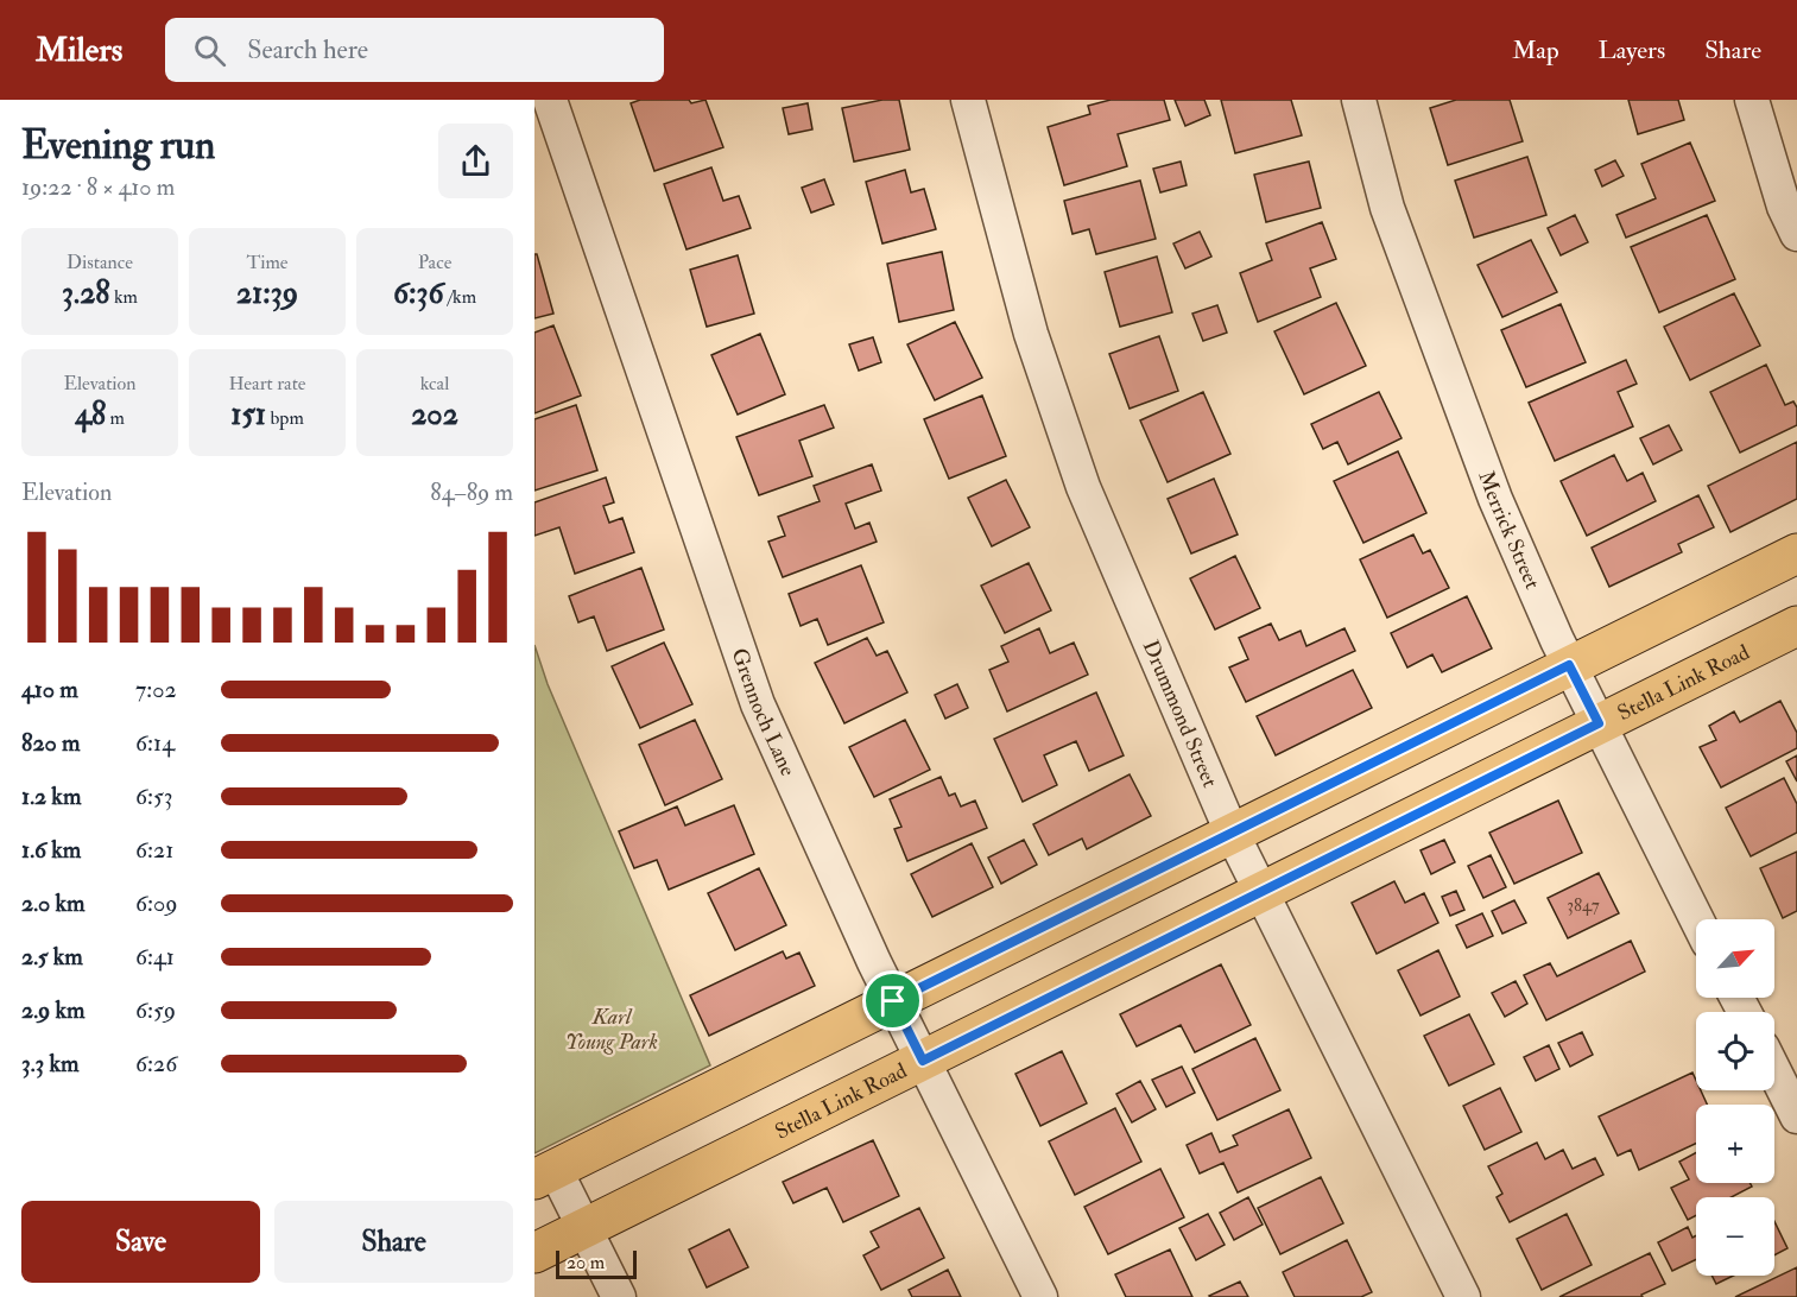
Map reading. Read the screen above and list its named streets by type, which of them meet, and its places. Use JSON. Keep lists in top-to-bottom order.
{
  "streets": {
    "main road": ["Stella Link Road"],
    "street": ["Merrick Street", "Grennoch Lane", "Drummond Street"]
  },
  "crossings": [
    ["Merrick Street", "Stella Link Road"],
    ["Stella Link Road", "Grennoch Lane"],
    ["Stella Link Road", "Drummond Street"]
  ],
  "parks": ["Karl Young Park"],
  "house_numbers": ["3847"],
  "scale_bar": "20 m",
  "north": "top right",
  "page": {
    "header": "Milers",
    "search": "Search here",
    "nav": ["Map", "Layers", "Share"],
    "heading": ["Evening run", "19:22 · 8 × 410 m"],
    "stats": [
      ["Distance", "3.28 km"],
      ["Time", "21:39"],
      ["Pace", "6:36 /km"],
      ["Elevation", "48 m"],
      ["Heart rate", "151 bpm"],
      ["kcal", "202"]
    ],
    "chart": ["Elevation", "84–89 m"],
    "list": [
      {
        "name": "410 m",
        "note": "7:02"
      },
      {
        "name": "820 m",
        "note": "6:14"
      },
      {
        "name": "1.2 km",
        "note": "6:53"
      },
      {
        "name": "1.6 km",
        "note": "6:21"
      },
      {
        "name": "2.0 km",
        "note": "6:09"
      },
      {
        "name": "2.5 km",
        "note": "6:41"
      },
      {
        "name": "2.9 km",
        "note": "6:59"
      },
      {
        "name": "3.3 km",
        "note": "6:26"
      }
    ],
    "map_buttons": ["+", "−"],
    "buttons": ["Save", "Share"],
    "scale": "20 m"
  }
}
